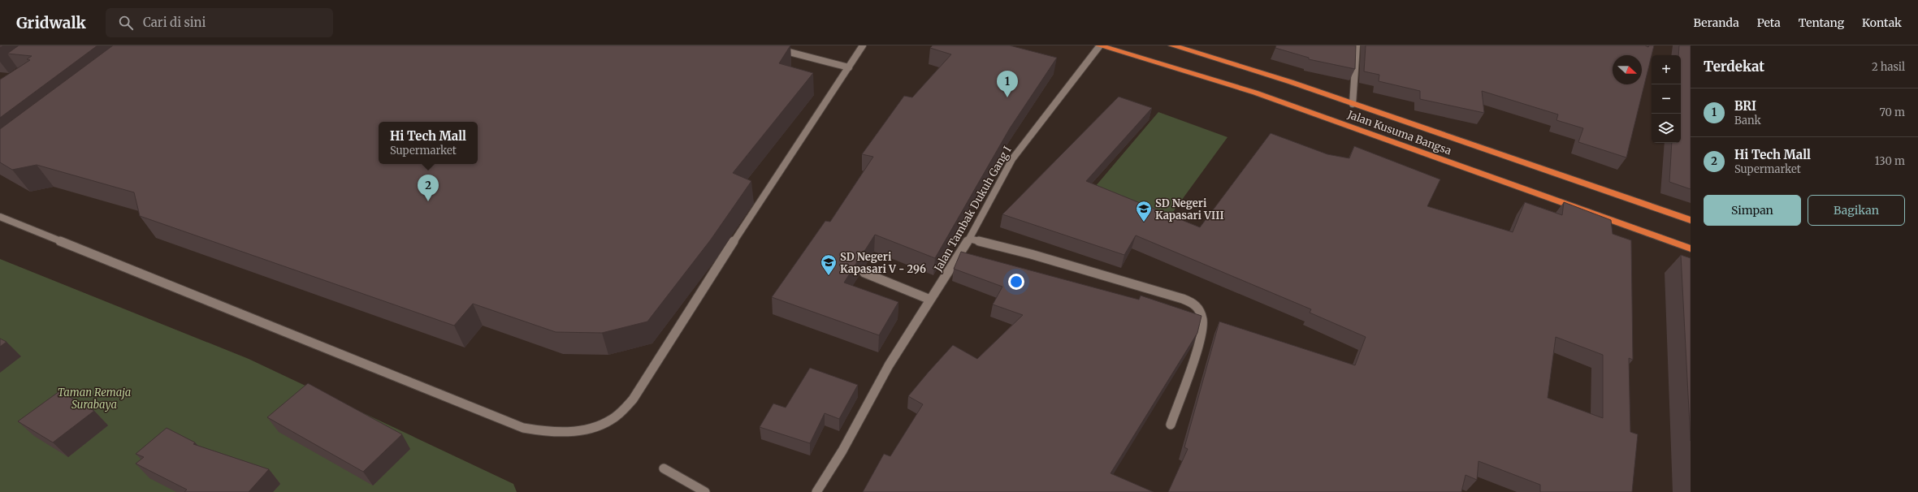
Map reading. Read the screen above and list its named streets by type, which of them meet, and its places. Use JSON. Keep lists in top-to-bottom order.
{
  "streets": {
    "highway": ["Jalan Kusuma Bangsa"],
    "street": ["Jalan Tambak Dukuh Gang I"]
  },
  "crossings": [
    ["Jalan Kusuma Bangsa", "Jalan Tambak Dukuh Gang I"]
  ],
  "parks": ["Taman Remaja Surabaya"],
  "places": {
    "school or university": ["SD Negeri Kapasari VIII", "SD Negeri Kapasari V - 296"]
  },
  "north": "right",
  "page": {
    "header": "Gridwalk",
    "search": "Cari di sini",
    "nav": [
      "Beranda",
      "Peta",
      "Tentang",
      "Kontak"
    ],
    "heading": ["Terdekat", "2 hasil"],
    "map_buttons": ["+", "−"],
    "pins": ["1", "2"],
    "list": [
      {
        "mark": "1",
        "name": "BRI",
        "note": "Bank",
        "value": "70 m"
      },
      {
        "mark": "2",
        "name": "Hi Tech Mall",
        "note": "Supermarket",
        "value": "130 m"
      }
    ],
    "popup": ["Hi Tech Mall", "Supermarket"],
    "buttons": ["Simpan", "Bagikan"]
  }
}
